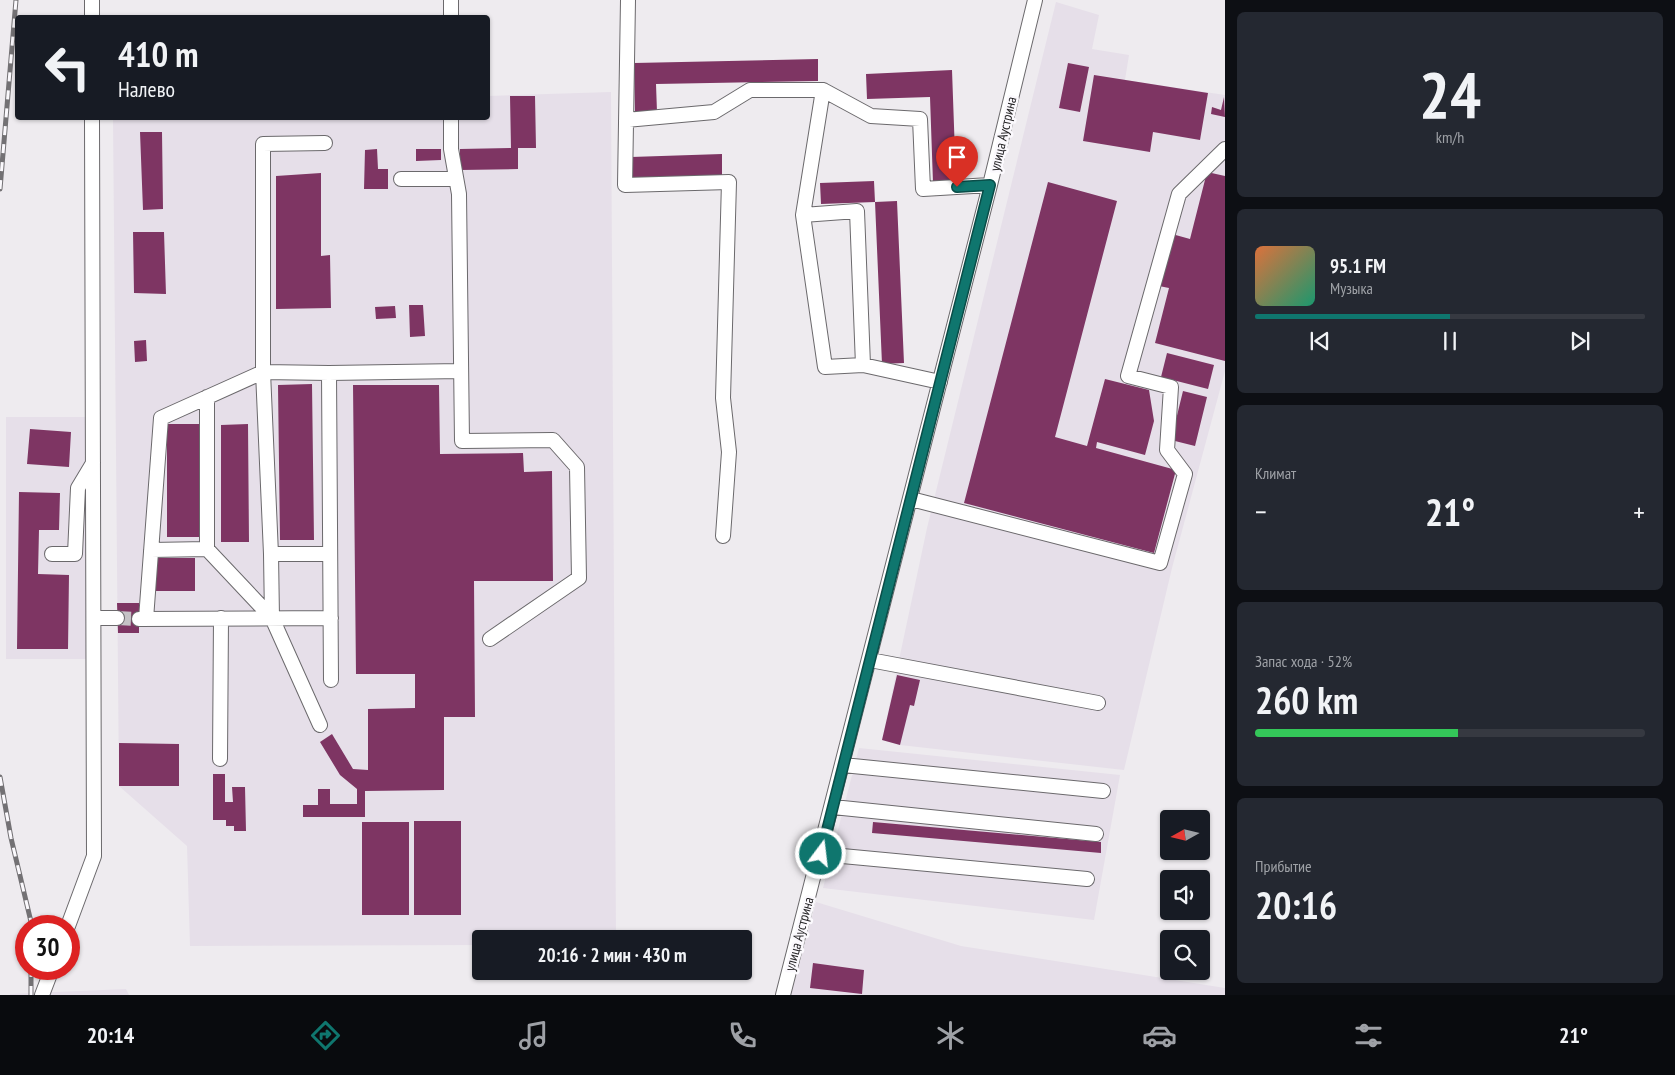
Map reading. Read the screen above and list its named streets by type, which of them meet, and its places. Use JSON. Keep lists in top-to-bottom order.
{
  "streets": {
    "street": ["улица Аустрина"]
  },
  "north": "left",
  "page": {
    "tile": [
      ["24", "km/h"],
      "Климат",
      ["Запас хода · 52%", "260 km"],
      ["Прибытие", "20:16"]
    ],
    "turn": ["410 m", "Налево"],
    "song": ["95.1 FM", "Музыка"],
    "heat": ["−", "21°", "+"],
    "limit": "30",
    "trip": "20:16 · 2 мин · 430 m",
    "tabs": ["20:14", "21°"]
  }
}
